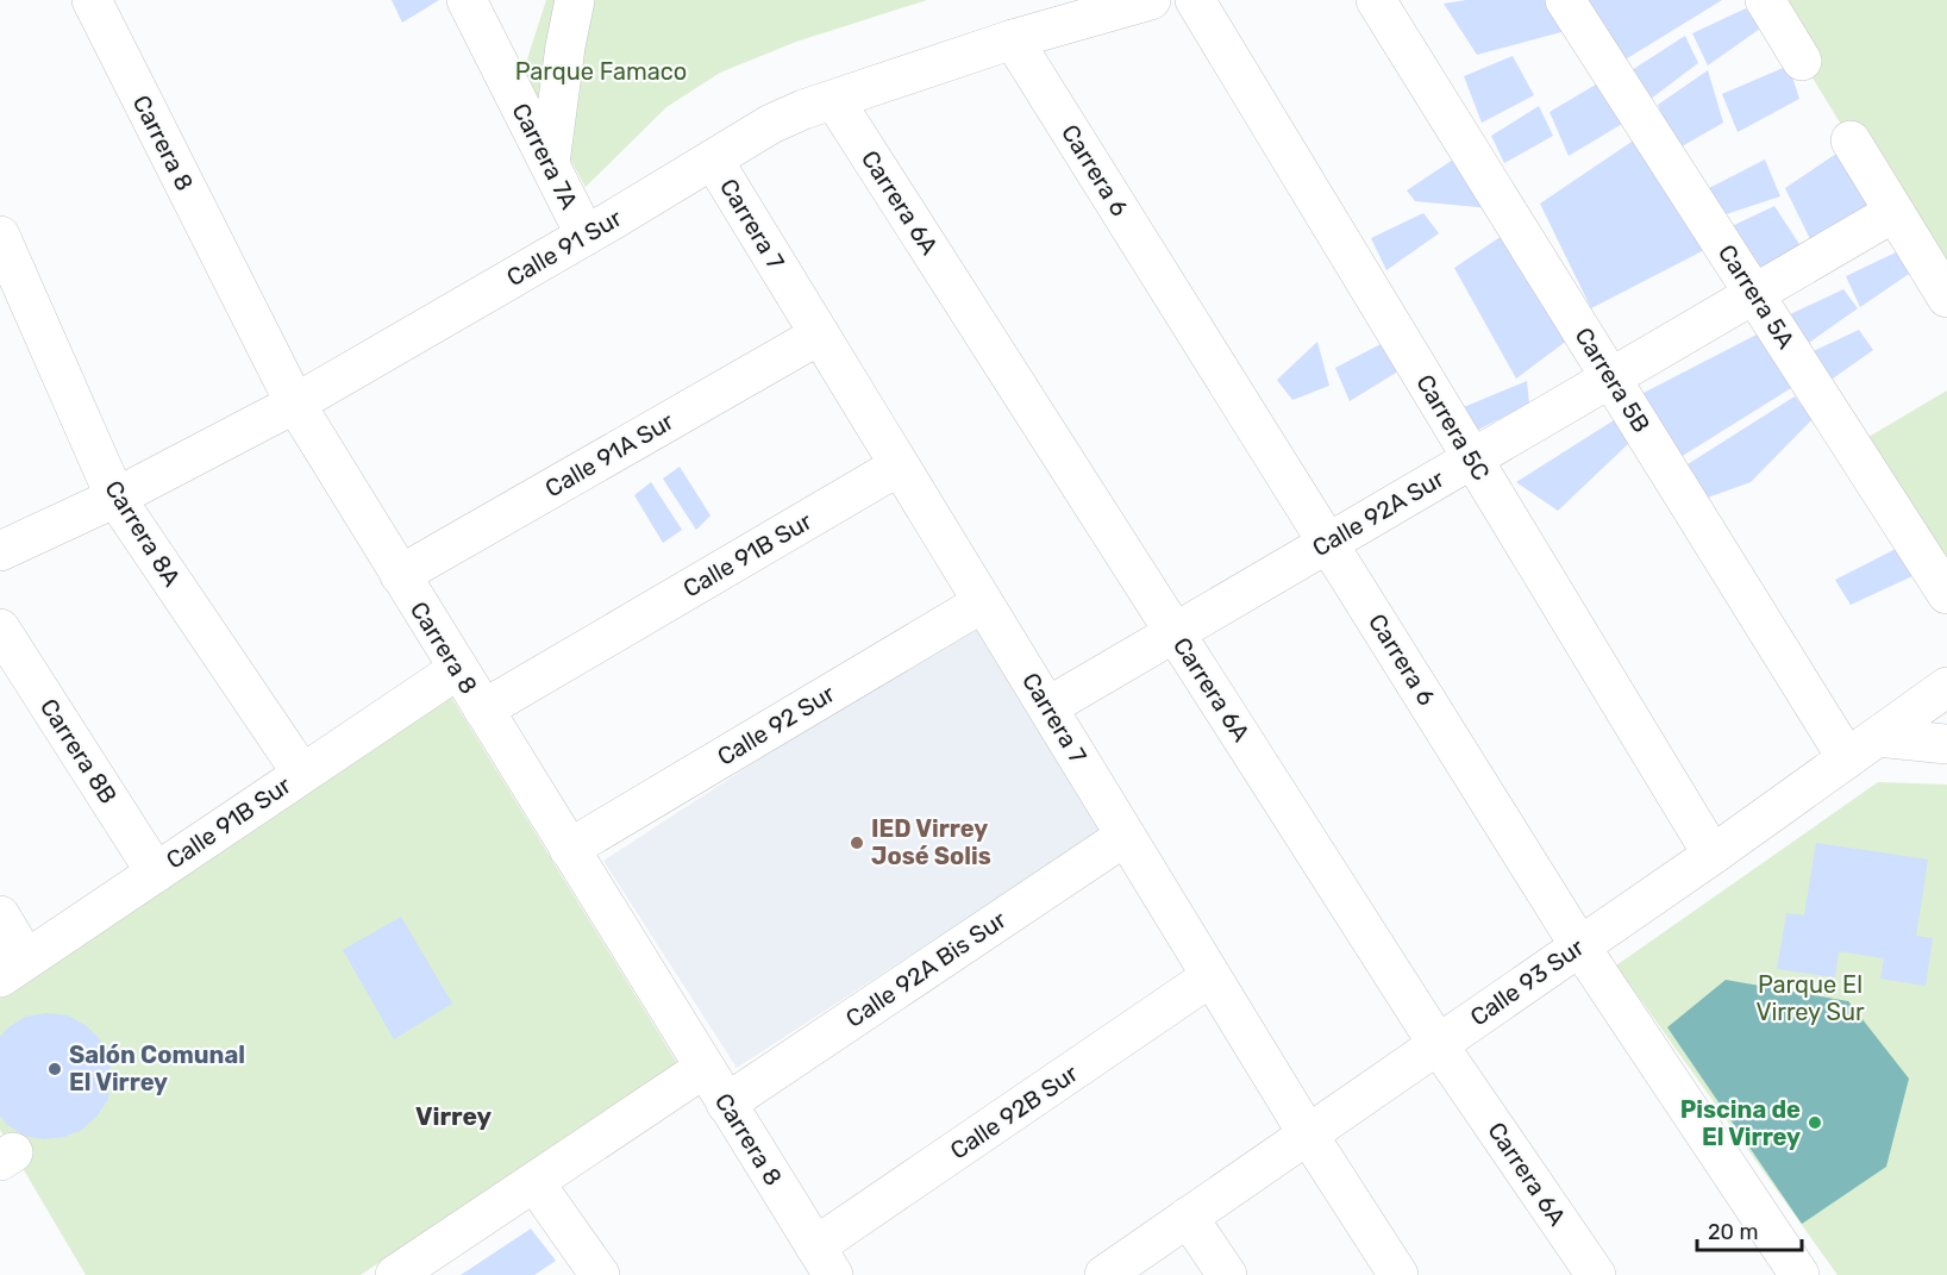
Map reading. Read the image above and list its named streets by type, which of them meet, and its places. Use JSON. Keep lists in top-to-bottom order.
{
  "streets": {
    "street": [
      "Carrera 8",
      "Carrera 7A",
      "Carrera 6",
      "Carrera 6A",
      "Carrera 7",
      "Calle 91 Sur",
      "Carrera 5A",
      "Carrera 5B",
      "Carrera 5C",
      "Calle 91A Sur",
      "Calle 92A Sur",
      "Carrera 8A",
      "Calle 91B Sur",
      "Calle 92 Sur",
      "Carrera 8B",
      "Calle 92A Bis Sur",
      "Calle 93 Sur",
      "Calle 92B Sur"
    ]
  },
  "crossings": [
    ["Carrera 8", "Calle 91 Sur"],
    ["Carrera 8", "Calle 91A Sur"],
    ["Carrera 8", "Calle 91B Sur"],
    ["Carrera 8", "Calle 92 Sur"],
    ["Carrera 8", "Calle 92A Bis Sur"],
    ["Carrera 8", "Calle 92B Sur"],
    ["Carrera 7A", "Calle 91 Sur"],
    ["Carrera 6", "Calle 91 Sur"],
    ["Carrera 6", "Calle 92A Sur"],
    ["Carrera 6", "Calle 93 Sur"],
    ["Carrera 6A", "Calle 91 Sur"],
    ["Carrera 6A", "Calle 92A Sur"],
    ["Carrera 6A", "Calle 93 Sur"],
    ["Carrera 7", "Calle 91 Sur"],
    ["Carrera 7", "Calle 91A Sur"],
    ["Carrera 7", "Calle 92A Sur"],
    ["Carrera 7", "Calle 91B Sur"],
    ["Carrera 7", "Calle 92 Sur"],
    ["Carrera 7", "Calle 92A Bis Sur"],
    ["Carrera 7", "Calle 93 Sur"],
    ["Carrera 7", "Calle 92B Sur"],
    ["Calle 91 Sur", "Carrera 8A"],
    ["Carrera 5A", "Calle 92A Sur"],
    ["Carrera 5B", "Calle 92A Sur"],
    ["Carrera 5B", "Calle 93 Sur"],
    ["Carrera 5C", "Calle 92A Sur"],
    ["Carrera 5C", "Calle 93 Sur"],
    ["Carrera 8A", "Calle 91B Sur"],
    ["Calle 91B Sur", "Carrera 8B"]
  ],
  "districts": ["Virrey"],
  "parks": ["Parque Famaco", "Parque El Virrey Sur"],
  "places": ["IED Virrey José Solis", "Salón Comunal El Virrey", "Piscina de El Virrey"],
  "scale_bar": "20 m"
}
